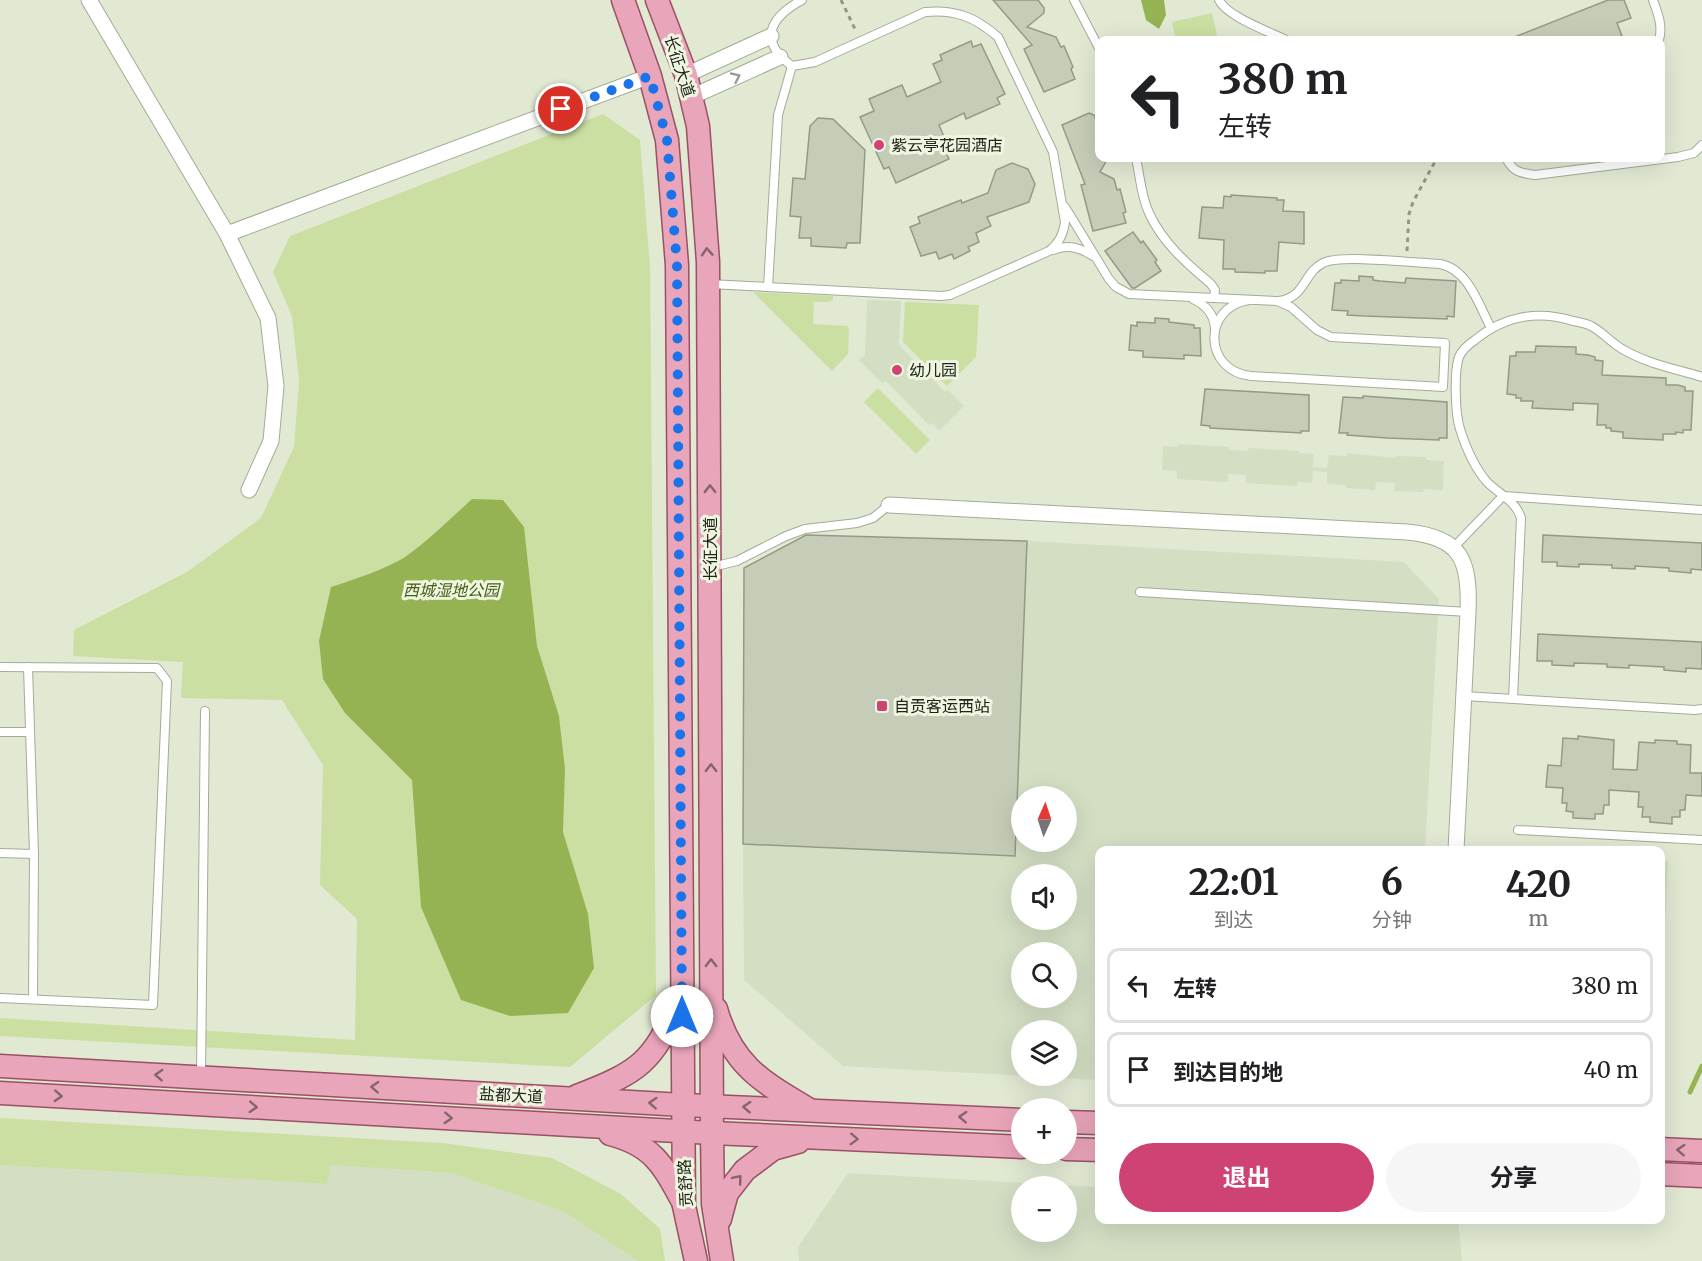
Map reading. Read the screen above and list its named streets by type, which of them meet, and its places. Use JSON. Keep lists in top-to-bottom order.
{
  "streets": {
    "main road": ["长征大道", "盐都大道", "贡舒路"]
  },
  "crossings": [
    ["长征大道", "盐都大道"],
    ["长征大道", "贡舒路"],
    ["盐都大道", "贡舒路"]
  ],
  "parks": ["西城湿地公园"],
  "places": {
    "other": ["紫云亭花园酒店", "幼儿园"],
    "transit": ["自贡客运西站"]
  },
  "north": "top",
  "page": {
    "turn": ["380 m", "左转"],
    "map_buttons": ["+", "−"],
    "eta": [
      "22:01",
      "到达",
      "6",
      "分钟",
      "420",
      "m"
    ],
    "list": [
      {
        "name": "左转",
        "value": "380 m"
      },
      {
        "name": "到达目的地",
        "value": "40 m"
      }
    ],
    "buttons": ["退出", "分享"]
  }
}
